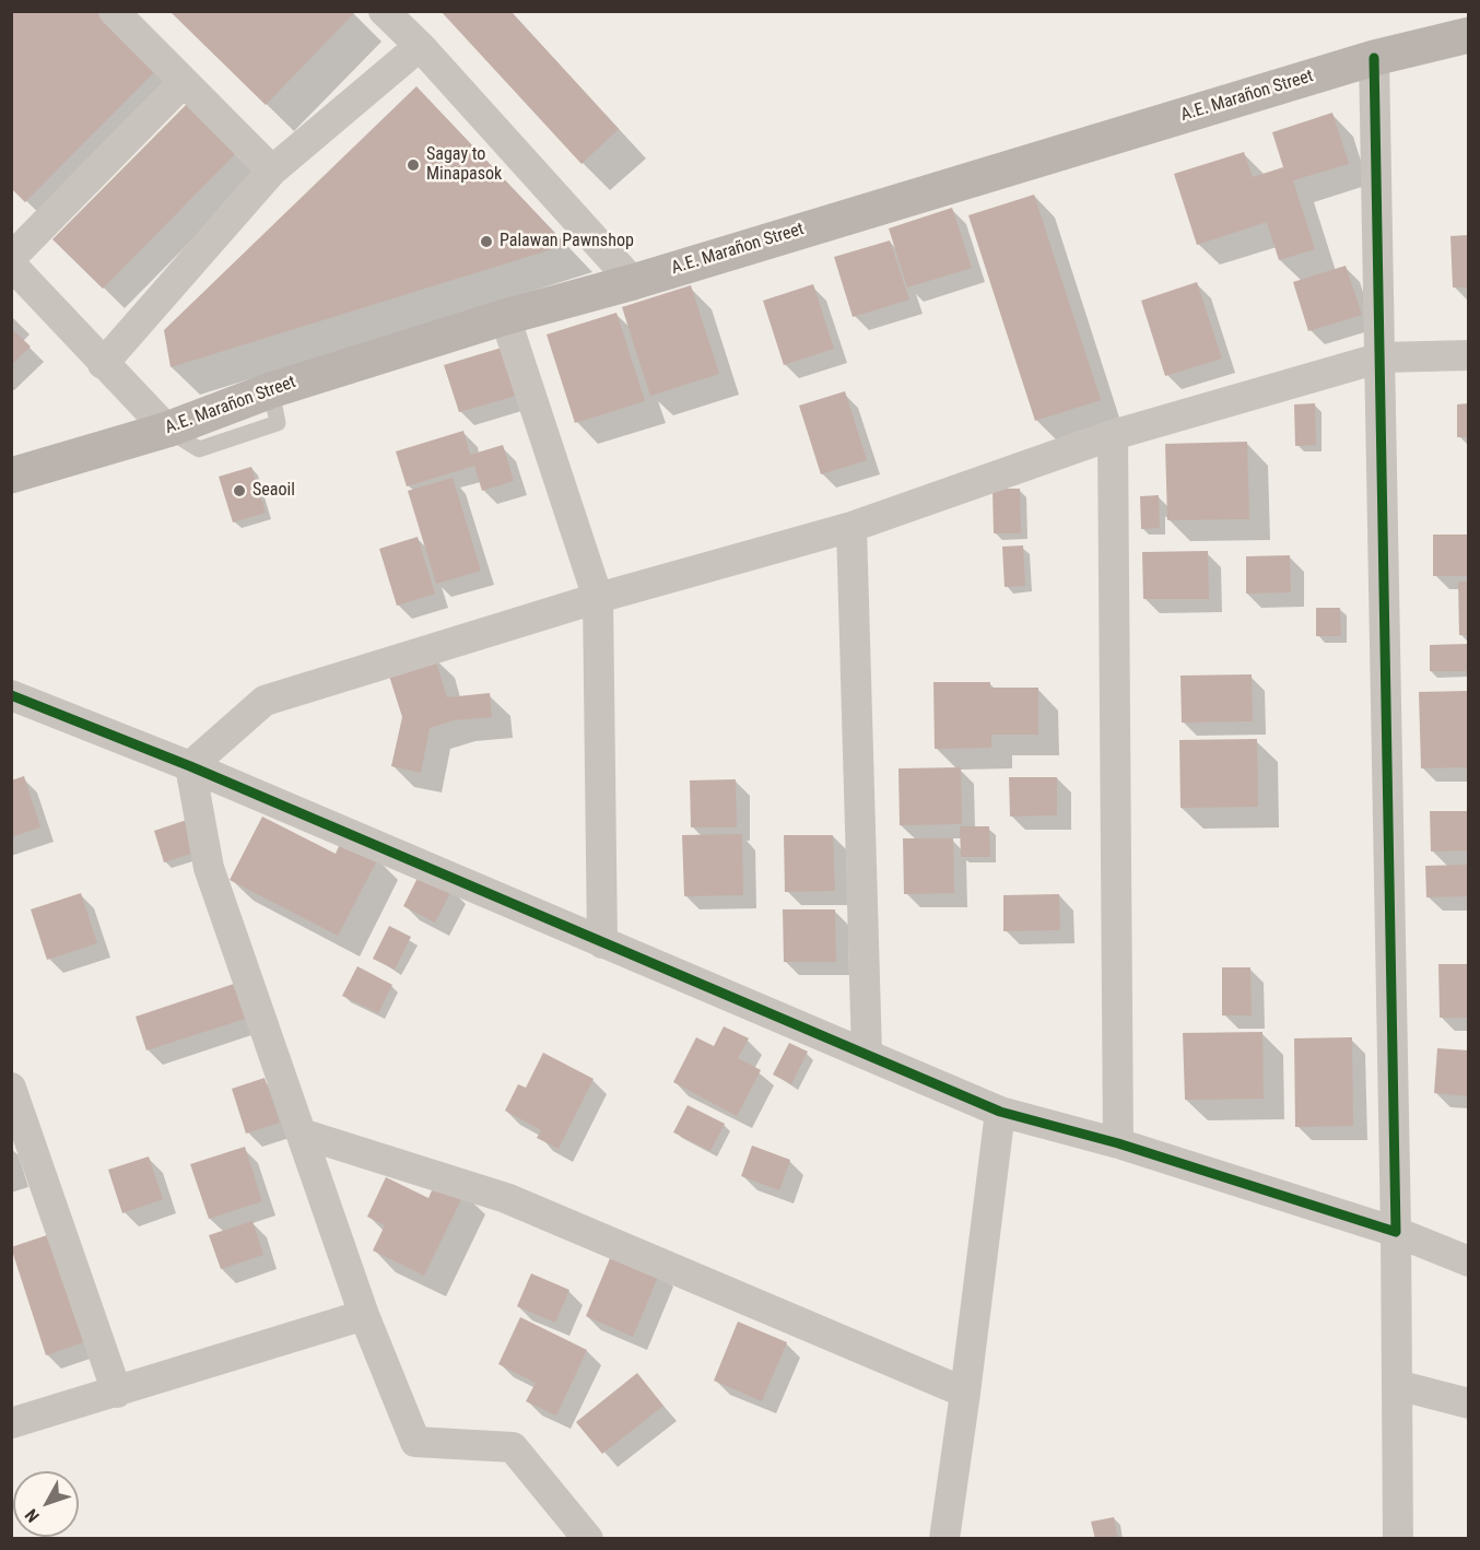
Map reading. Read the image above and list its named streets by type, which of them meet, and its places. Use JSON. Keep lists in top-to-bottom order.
{
  "streets": {
    "main road": ["A.E. Marañon Street"]
  },
  "places": ["Sagay to Minapasok", "Palawan Pawnshop", "Seaoil"],
  "north": "bottom left"
}
